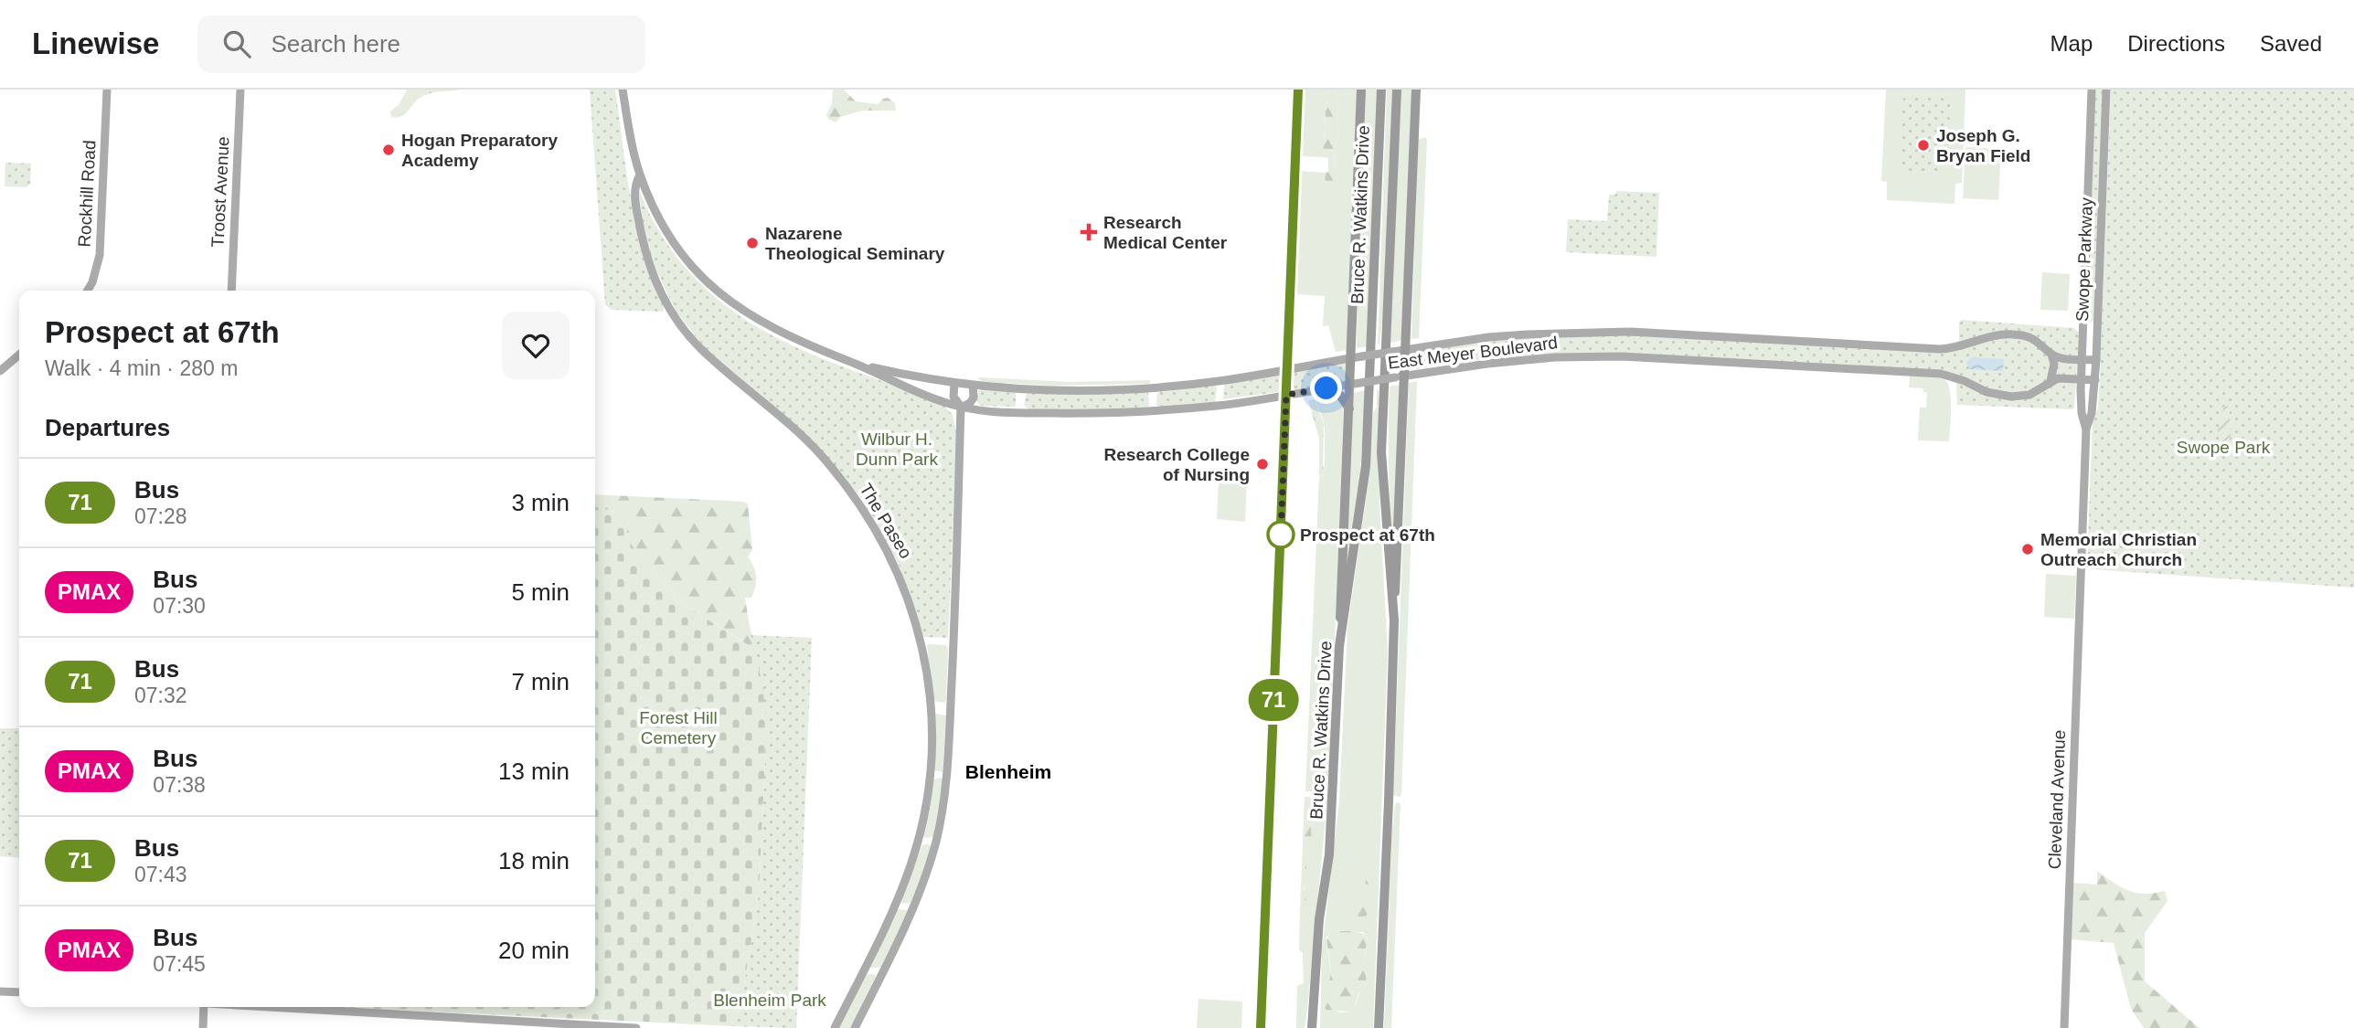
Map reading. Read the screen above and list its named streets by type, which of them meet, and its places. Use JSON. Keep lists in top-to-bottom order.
{
  "streets": {
    "highway": ["Bruce R. Watkins Drive"],
    "main road": [
      "Troost Avenue",
      "Rockhill Road",
      "Swope Parkway",
      "East Meyer Boulevard",
      "The Paseo",
      "Cleveland Avenue"
    ]
  },
  "crossings": [
    ["Swope Parkway", "East Meyer Boulevard"],
    ["Swope Parkway", "Cleveland Avenue"],
    ["East Meyer Boulevard", "The Paseo"]
  ],
  "districts": ["Blenheim"],
  "parks": [
    "Wilbur H. Dunn Park",
    "Swope Park",
    "Forest Hill Cemetery",
    "Blenheim Park"
  ],
  "places": {
    "other": [
      "Joseph G. Bryan Field",
      "Hogan Preparatory Academy",
      "Nazarene Theological Seminary",
      "Research College of Nursing",
      "Prospect at 67th",
      "Memorial Christian Outreach Church"
    ],
    "health": ["Research Medical Center"]
  },
  "lines": ["bus line 71"],
  "page": {
    "header": "Linewise",
    "search": "Search here",
    "nav": ["Map", "Directions", "Saved"],
    "on_map": "71",
    "heading": [
      ["Prospect at 67th", "Walk · 4 min · 280 m"],
      "Departures"
    ],
    "list": [
      {
        "mark": "71",
        "name": "Bus",
        "note": "07:28",
        "value": "3 min"
      },
      {
        "mark": "PMAX",
        "name": "Bus",
        "note": "07:30",
        "value": "5 min"
      },
      {
        "mark": "71",
        "name": "Bus",
        "note": "07:32",
        "value": "7 min"
      },
      {
        "mark": "PMAX",
        "name": "Bus",
        "note": "07:38",
        "value": "13 min"
      },
      {
        "mark": "71",
        "name": "Bus",
        "note": "07:43",
        "value": "18 min"
      },
      {
        "mark": "PMAX",
        "name": "Bus",
        "note": "07:45",
        "value": "20 min"
      }
    ]
  }
}
